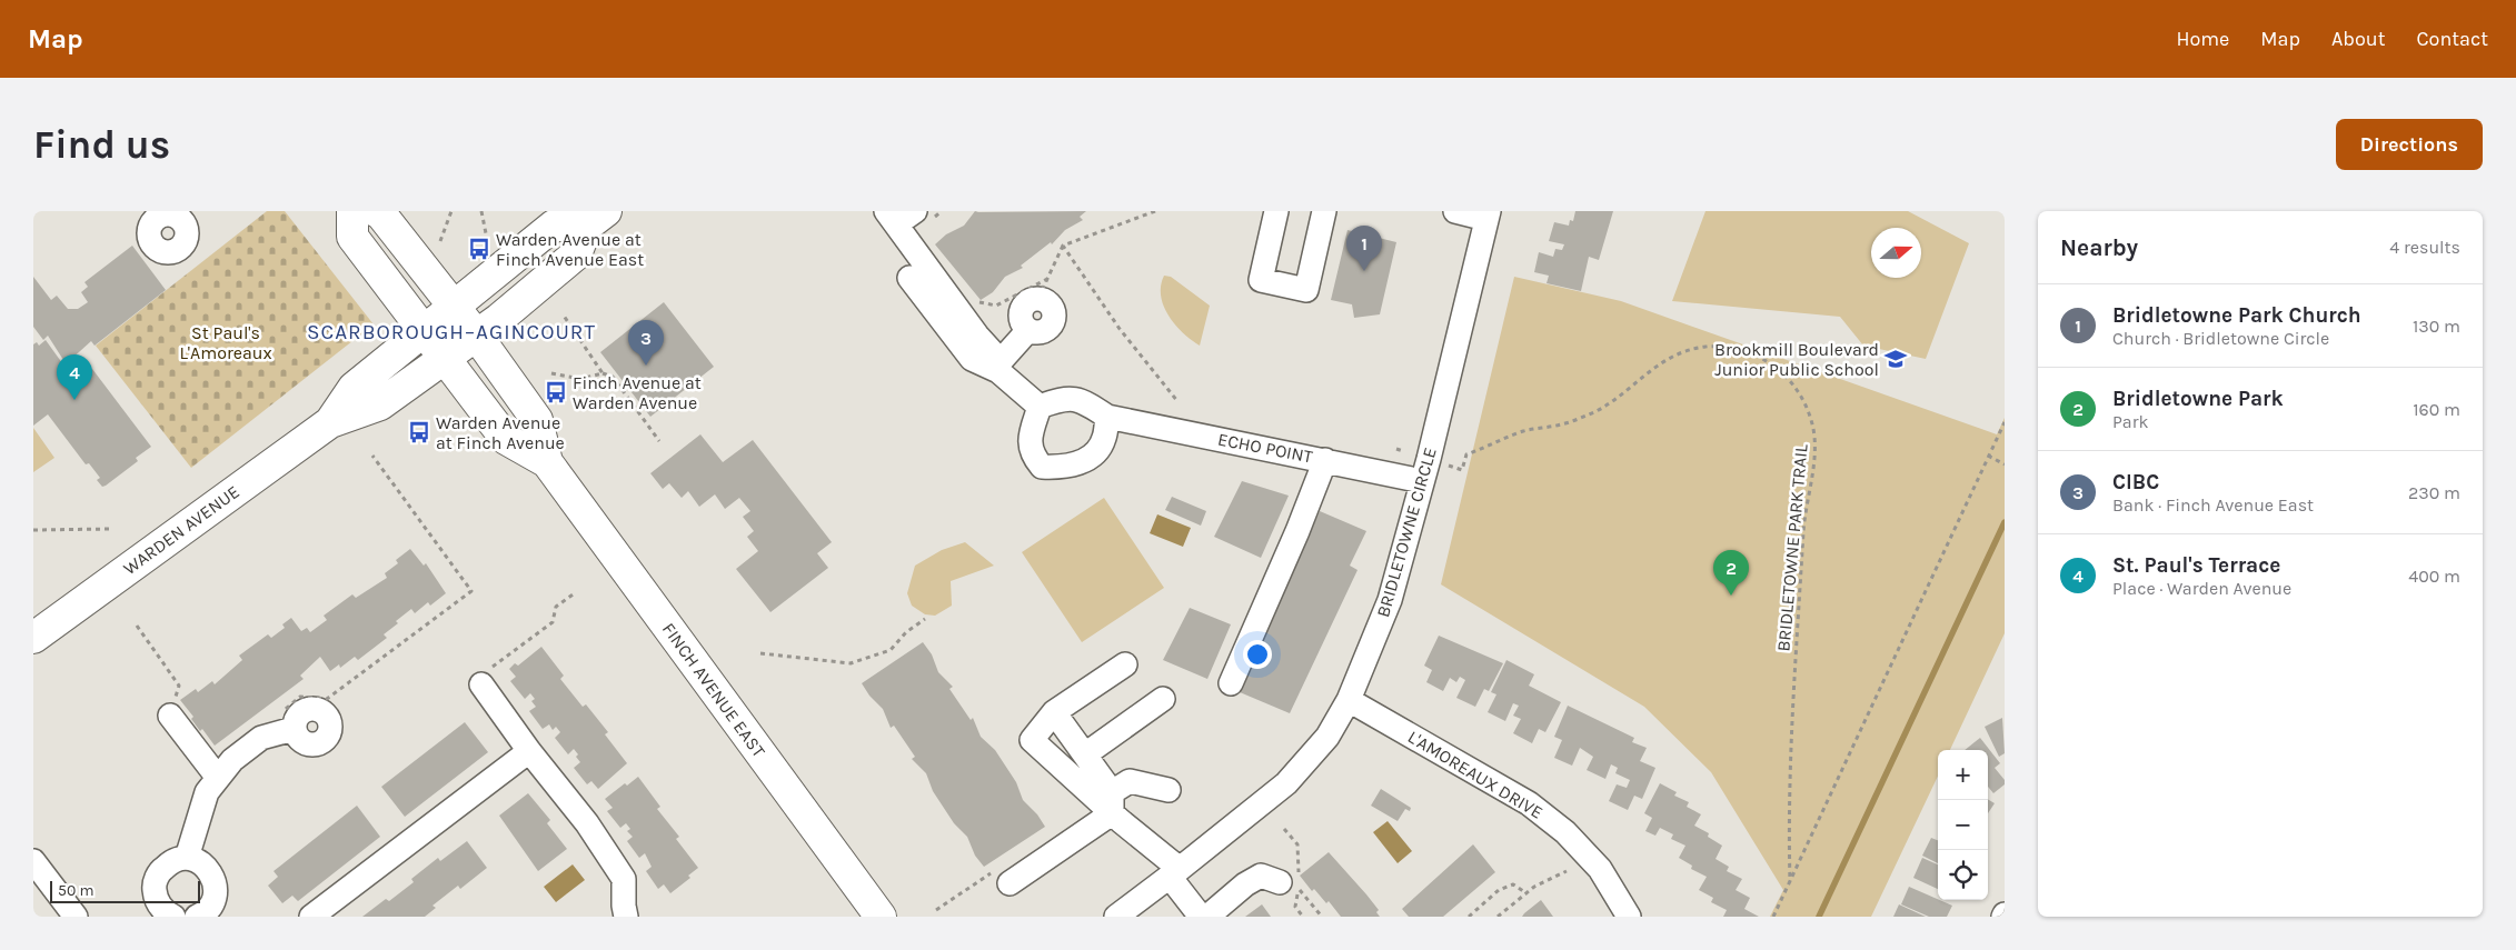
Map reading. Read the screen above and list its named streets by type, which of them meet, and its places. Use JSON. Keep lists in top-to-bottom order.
{
  "streets": {
    "main road": ["WARDEN AVENUE", "FINCH AVENUE EAST"],
    "street": ["ECHO POINT", "BRIDLETOWNE CIRCLE", "L'AMOREAUX DRIVE"],
    "path": ["BRIDLETOWNE PARK TRAIL"]
  },
  "crossings": [
    ["ECHO POINT", "BRIDLETOWNE CIRCLE"],
    ["WARDEN AVENUE", "FINCH AVENUE EAST"],
    ["BRIDLETOWNE CIRCLE", "L'AMOREAUX DRIVE"]
  ],
  "districts": ["SCARBOROUGH–AGINCOURT"],
  "parks": ["St Paul's L'Amoreaux"],
  "places": {
    "bus stop": ["Warden Avenue at Finch Avenue East", "Finch Avenue at Warden Avenue", "Warden Avenue at Finch Avenue"],
    "school or university": ["Brookmill Boulevard Junior Public School"]
  },
  "scale_bar": "50 m",
  "north": "right",
  "page": {
    "header": "Map",
    "nav": [
      "Home",
      "Map",
      "About",
      "Contact"
    ],
    "buttons": "Directions",
    "title": "Find us",
    "heading": ["Nearby", "4 results"],
    "pins": [
      "1",
      "3",
      "4",
      "2"
    ],
    "list": [
      {
        "mark": "1",
        "name": "Bridletowne Park Church",
        "note": "Church · Bridletowne Circle",
        "value": "130 m"
      },
      {
        "mark": "2",
        "name": "Bridletowne Park",
        "note": "Park",
        "value": "160 m"
      },
      {
        "mark": "3",
        "name": "CIBC",
        "note": "Bank · Finch Avenue East",
        "value": "230 m"
      },
      {
        "mark": "4",
        "name": "St. Paul's Terrace",
        "note": "Place · Warden Avenue",
        "value": "400 m"
      }
    ],
    "map_buttons": ["+", "−"],
    "scale": "50 m"
  }
}
